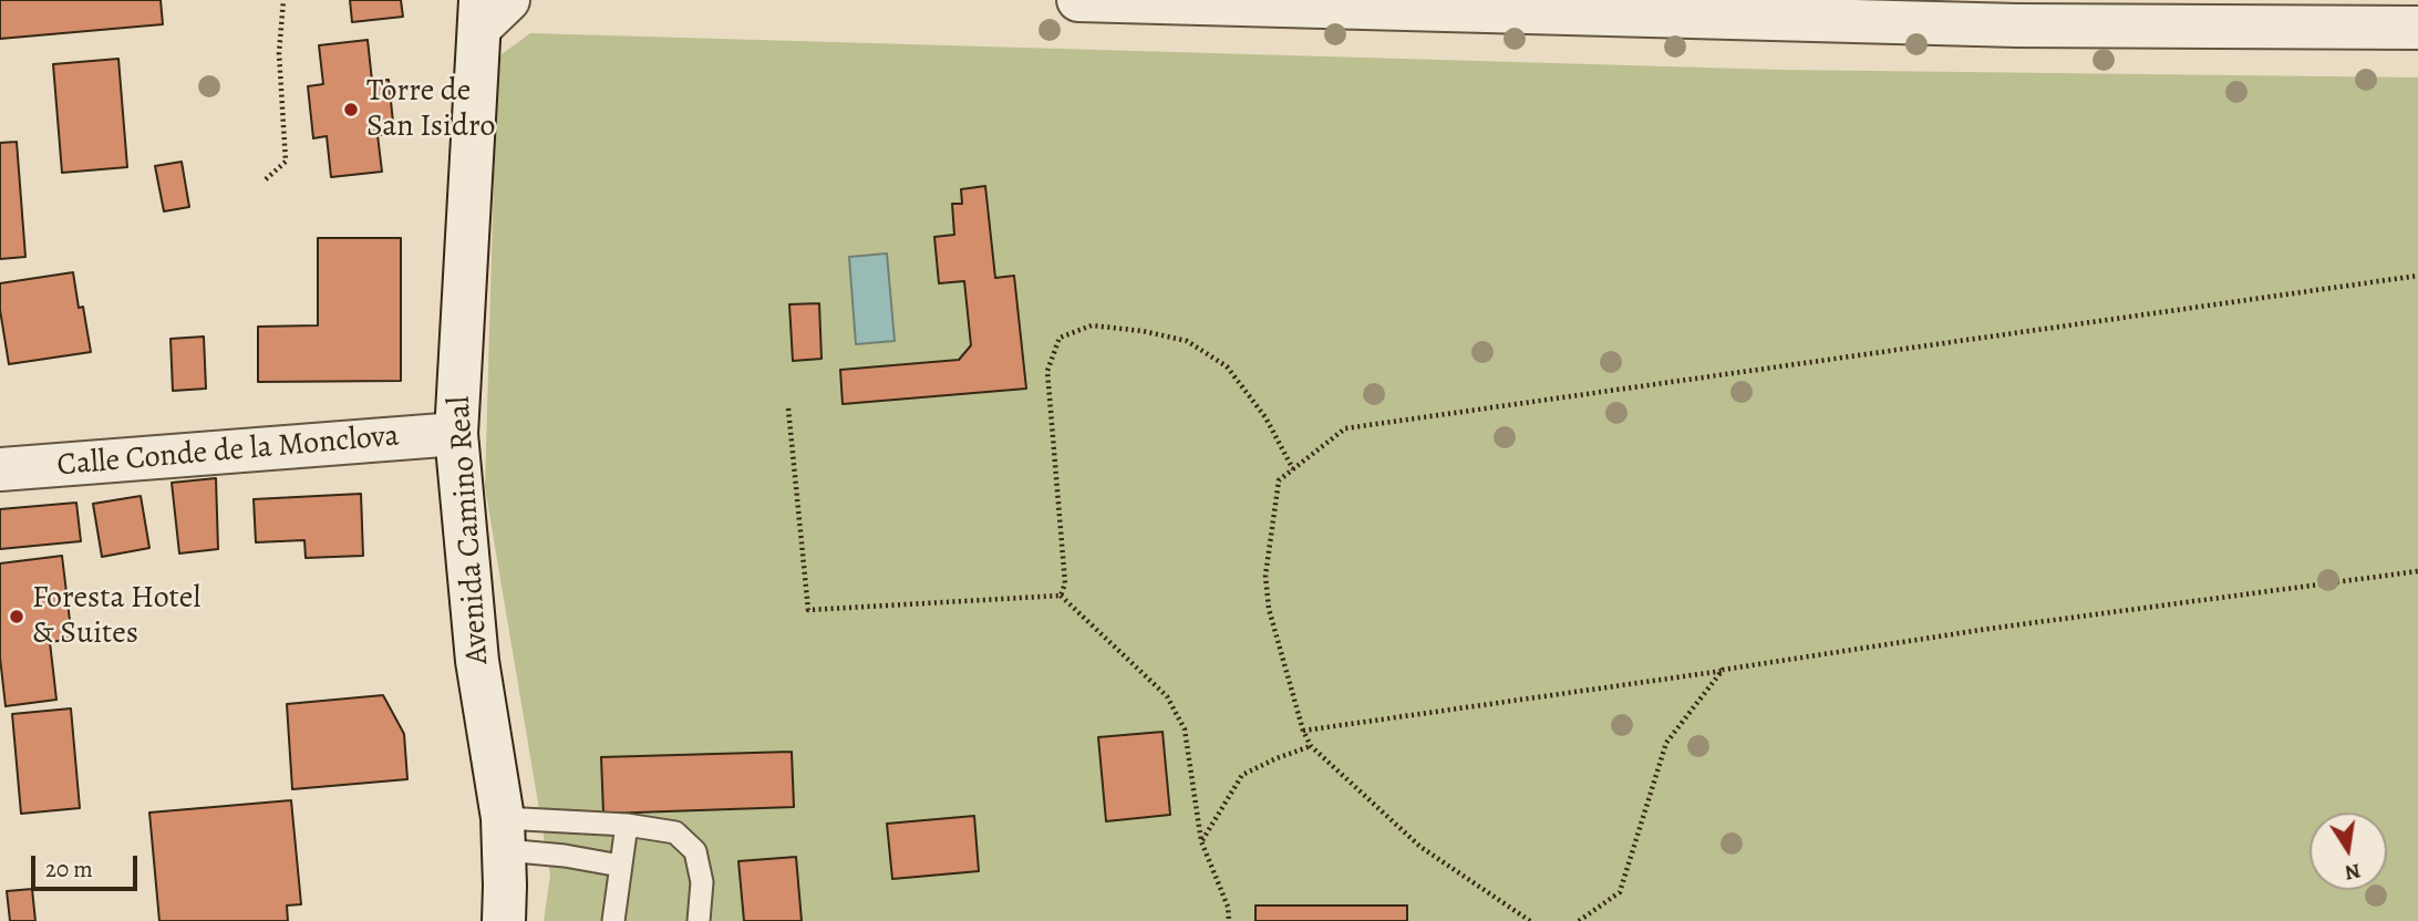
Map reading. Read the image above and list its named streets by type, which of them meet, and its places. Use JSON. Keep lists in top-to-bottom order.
{
  "streets": {
    "street": ["Calle Conde de la Monclova", "Avenida Camino Real"]
  },
  "crossings": [
    ["Calle Conde de la Monclova", "Avenida Camino Real"]
  ],
  "places": ["Torre de San Isidro", "Foresta Hotel & Suites"],
  "scale_bar": "20 m",
  "north": "bottom"
}
